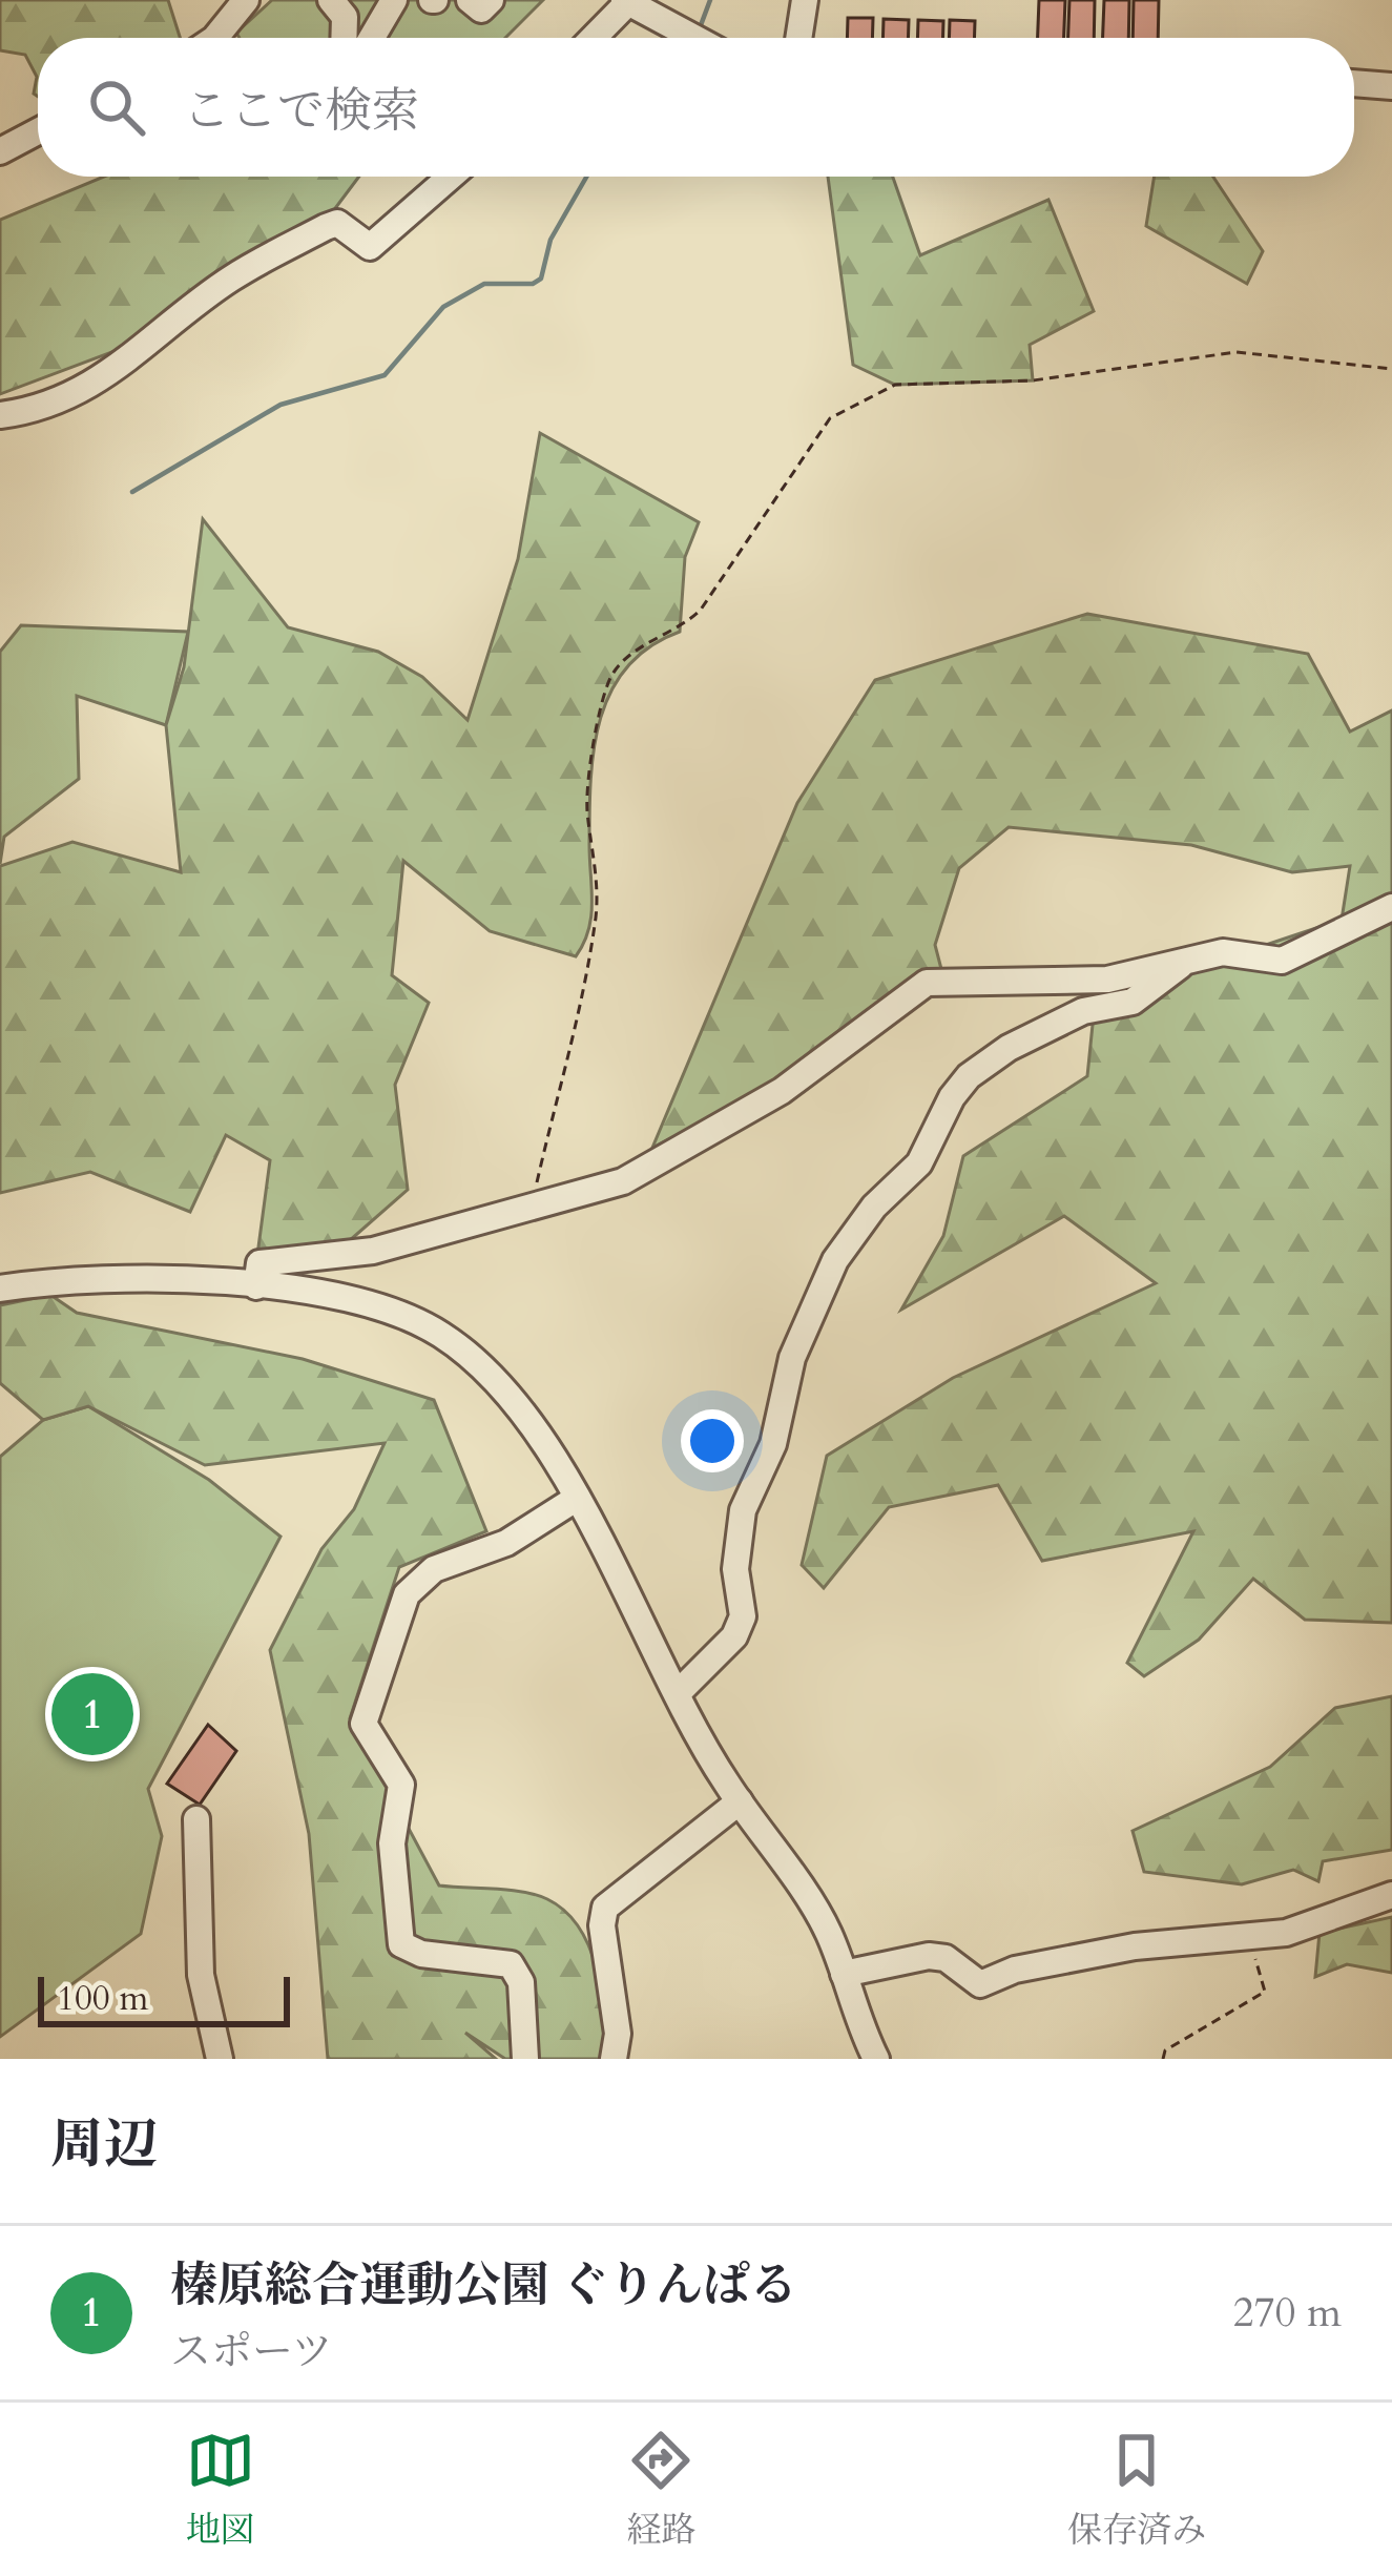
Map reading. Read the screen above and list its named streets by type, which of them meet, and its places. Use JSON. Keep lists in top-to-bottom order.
{
  "scale_bar": "100 m",
  "page": {
    "search": "ここで検索",
    "pins": "1",
    "scale": "100 m",
    "heading": "周辺",
    "list": [
      {
        "mark": "1",
        "name": "榛原総合運動公園 ぐりんぱる",
        "note": "スポーツ",
        "value": "270 m"
      }
    ],
    "nav": ["地図", "経路", "保存済み"]
  }
}
